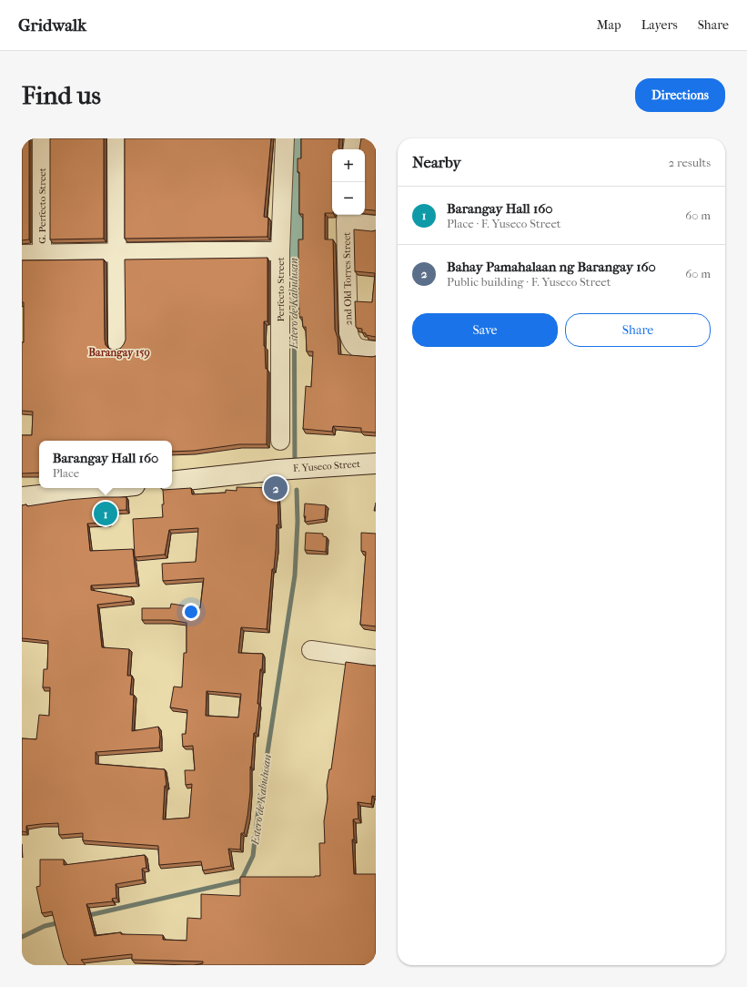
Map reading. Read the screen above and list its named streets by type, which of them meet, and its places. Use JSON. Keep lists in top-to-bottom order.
{
  "streets": {
    "street": [
      "G. Perfecto Street",
      "2nd Old Torres Street",
      "Perfecto Street",
      "F. Yuseco Street"
    ]
  },
  "districts": ["Barangay 159"],
  "water": ["Estero de Kabulusan"],
  "page": {
    "header": "Gridwalk",
    "nav": ["Map", "Layers", "Share"],
    "buttons": [
      "Directions",
      ["Save", "Share"]
    ],
    "title": "Find us",
    "heading": ["Nearby", "2 results"],
    "map_buttons": ["+", "−"],
    "list": [
      {
        "mark": "1",
        "name": "Barangay Hall 160",
        "note": "Place · F. Yuseco Street",
        "value": "60 m"
      },
      {
        "mark": "2",
        "name": "Bahay Pamahalaan ng Barangay 160",
        "note": "Public building · F. Yuseco Street",
        "value": "60 m"
      }
    ],
    "popup": ["Barangay Hall 160", "Place"],
    "pins": ["2", "1"]
  }
}
